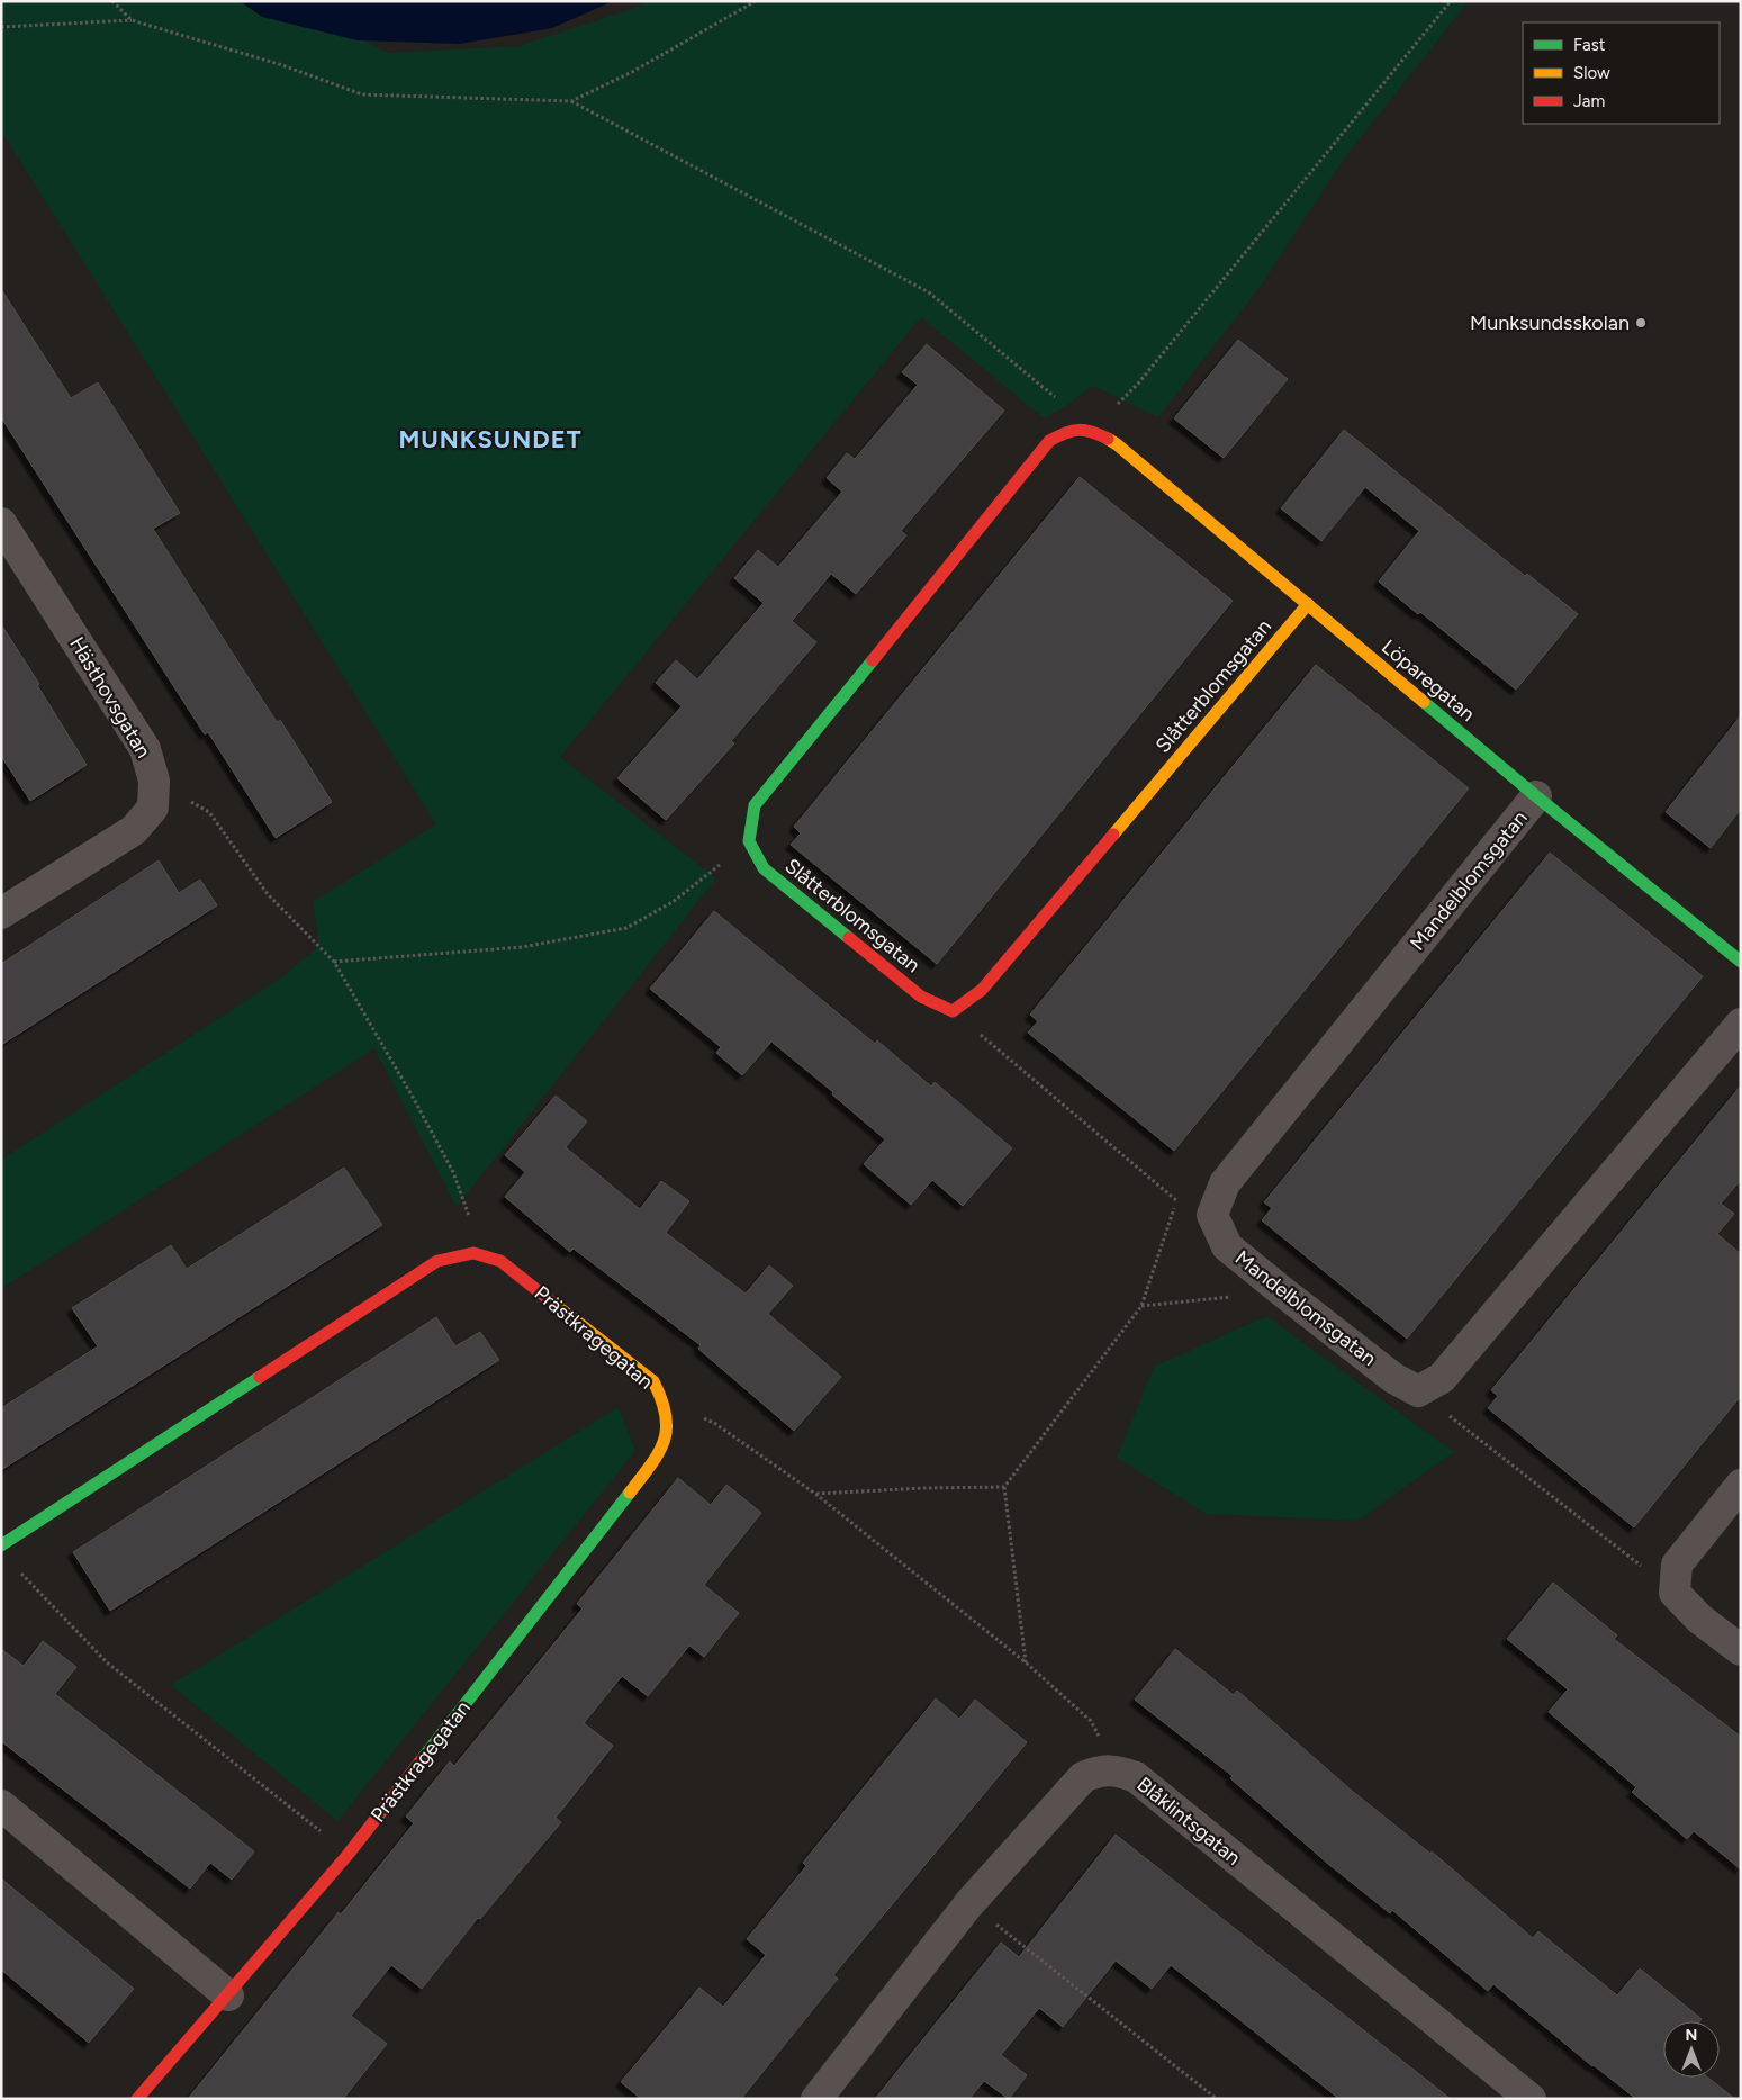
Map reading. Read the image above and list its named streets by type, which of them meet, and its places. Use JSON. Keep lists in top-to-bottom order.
{
  "streets": {
    "street": [
      "Löparegatan",
      "Slåtterblomsgatan",
      "Hästhovsgatan",
      "Mandelblomsgatan",
      "Prästkragegatan",
      "Blåklintsgatan"
    ]
  },
  "crossings": [
    ["Löparegatan", "Slåtterblomsgatan"],
    ["Löparegatan", "Mandelblomsgatan"]
  ],
  "districts": ["MUNKSUNDET"],
  "places": ["Munksundsskolan"],
  "legend": ["Fast", "Slow", "Jam"],
  "north": "top"
}
